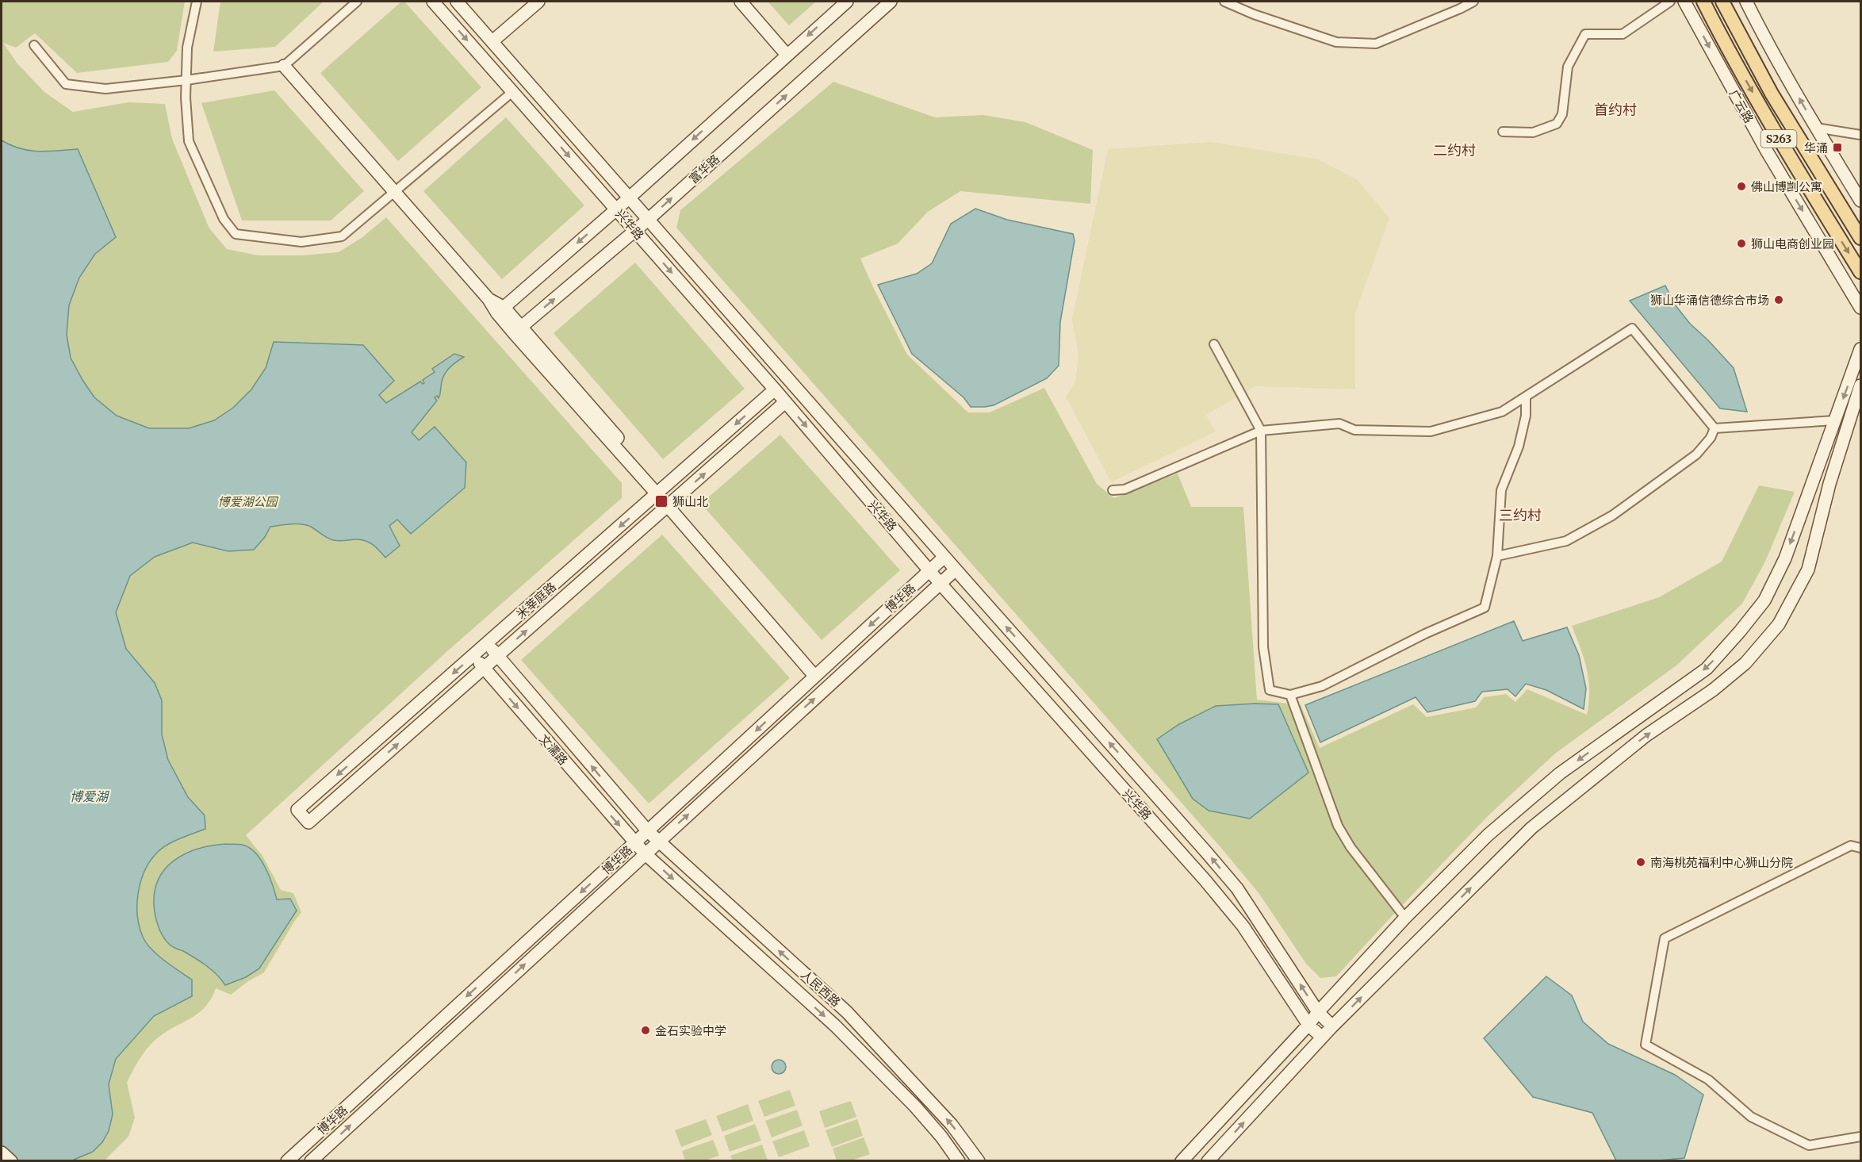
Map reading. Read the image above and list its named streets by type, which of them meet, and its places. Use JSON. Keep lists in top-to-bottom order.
{
  "streets": {
    "main road": ["广云路", "S263"],
    "street": [
      "富华路",
      "兴华路",
      "博华路",
      "米莘庭路",
      "文濡路",
      "人民西路"
    ]
  },
  "crossings": [
    ["富华路", "兴华路"],
    ["兴华路", "博华路"],
    ["兴华路", "米莘庭路"],
    ["博华路", "文濡路"],
    ["博华路", "人民西路"],
    ["米莘庭路", "文濡路"],
    ["文濡路", "人民西路"]
  ],
  "one_way": ["人民西路"],
  "districts": ["首约村", "二约村", "三约村"],
  "water": ["博爱湖"],
  "parks": ["博爱湖公园"],
  "places": {
    "transit": ["华涌", "狮山北"],
    "other": [
      "佛山博剀公寓",
      "狮山电商创业园",
      "狮山华涌信德综合市场",
      "南海桃苑福利中心狮山分院",
      "金石实验中学"
    ]
  }
}
